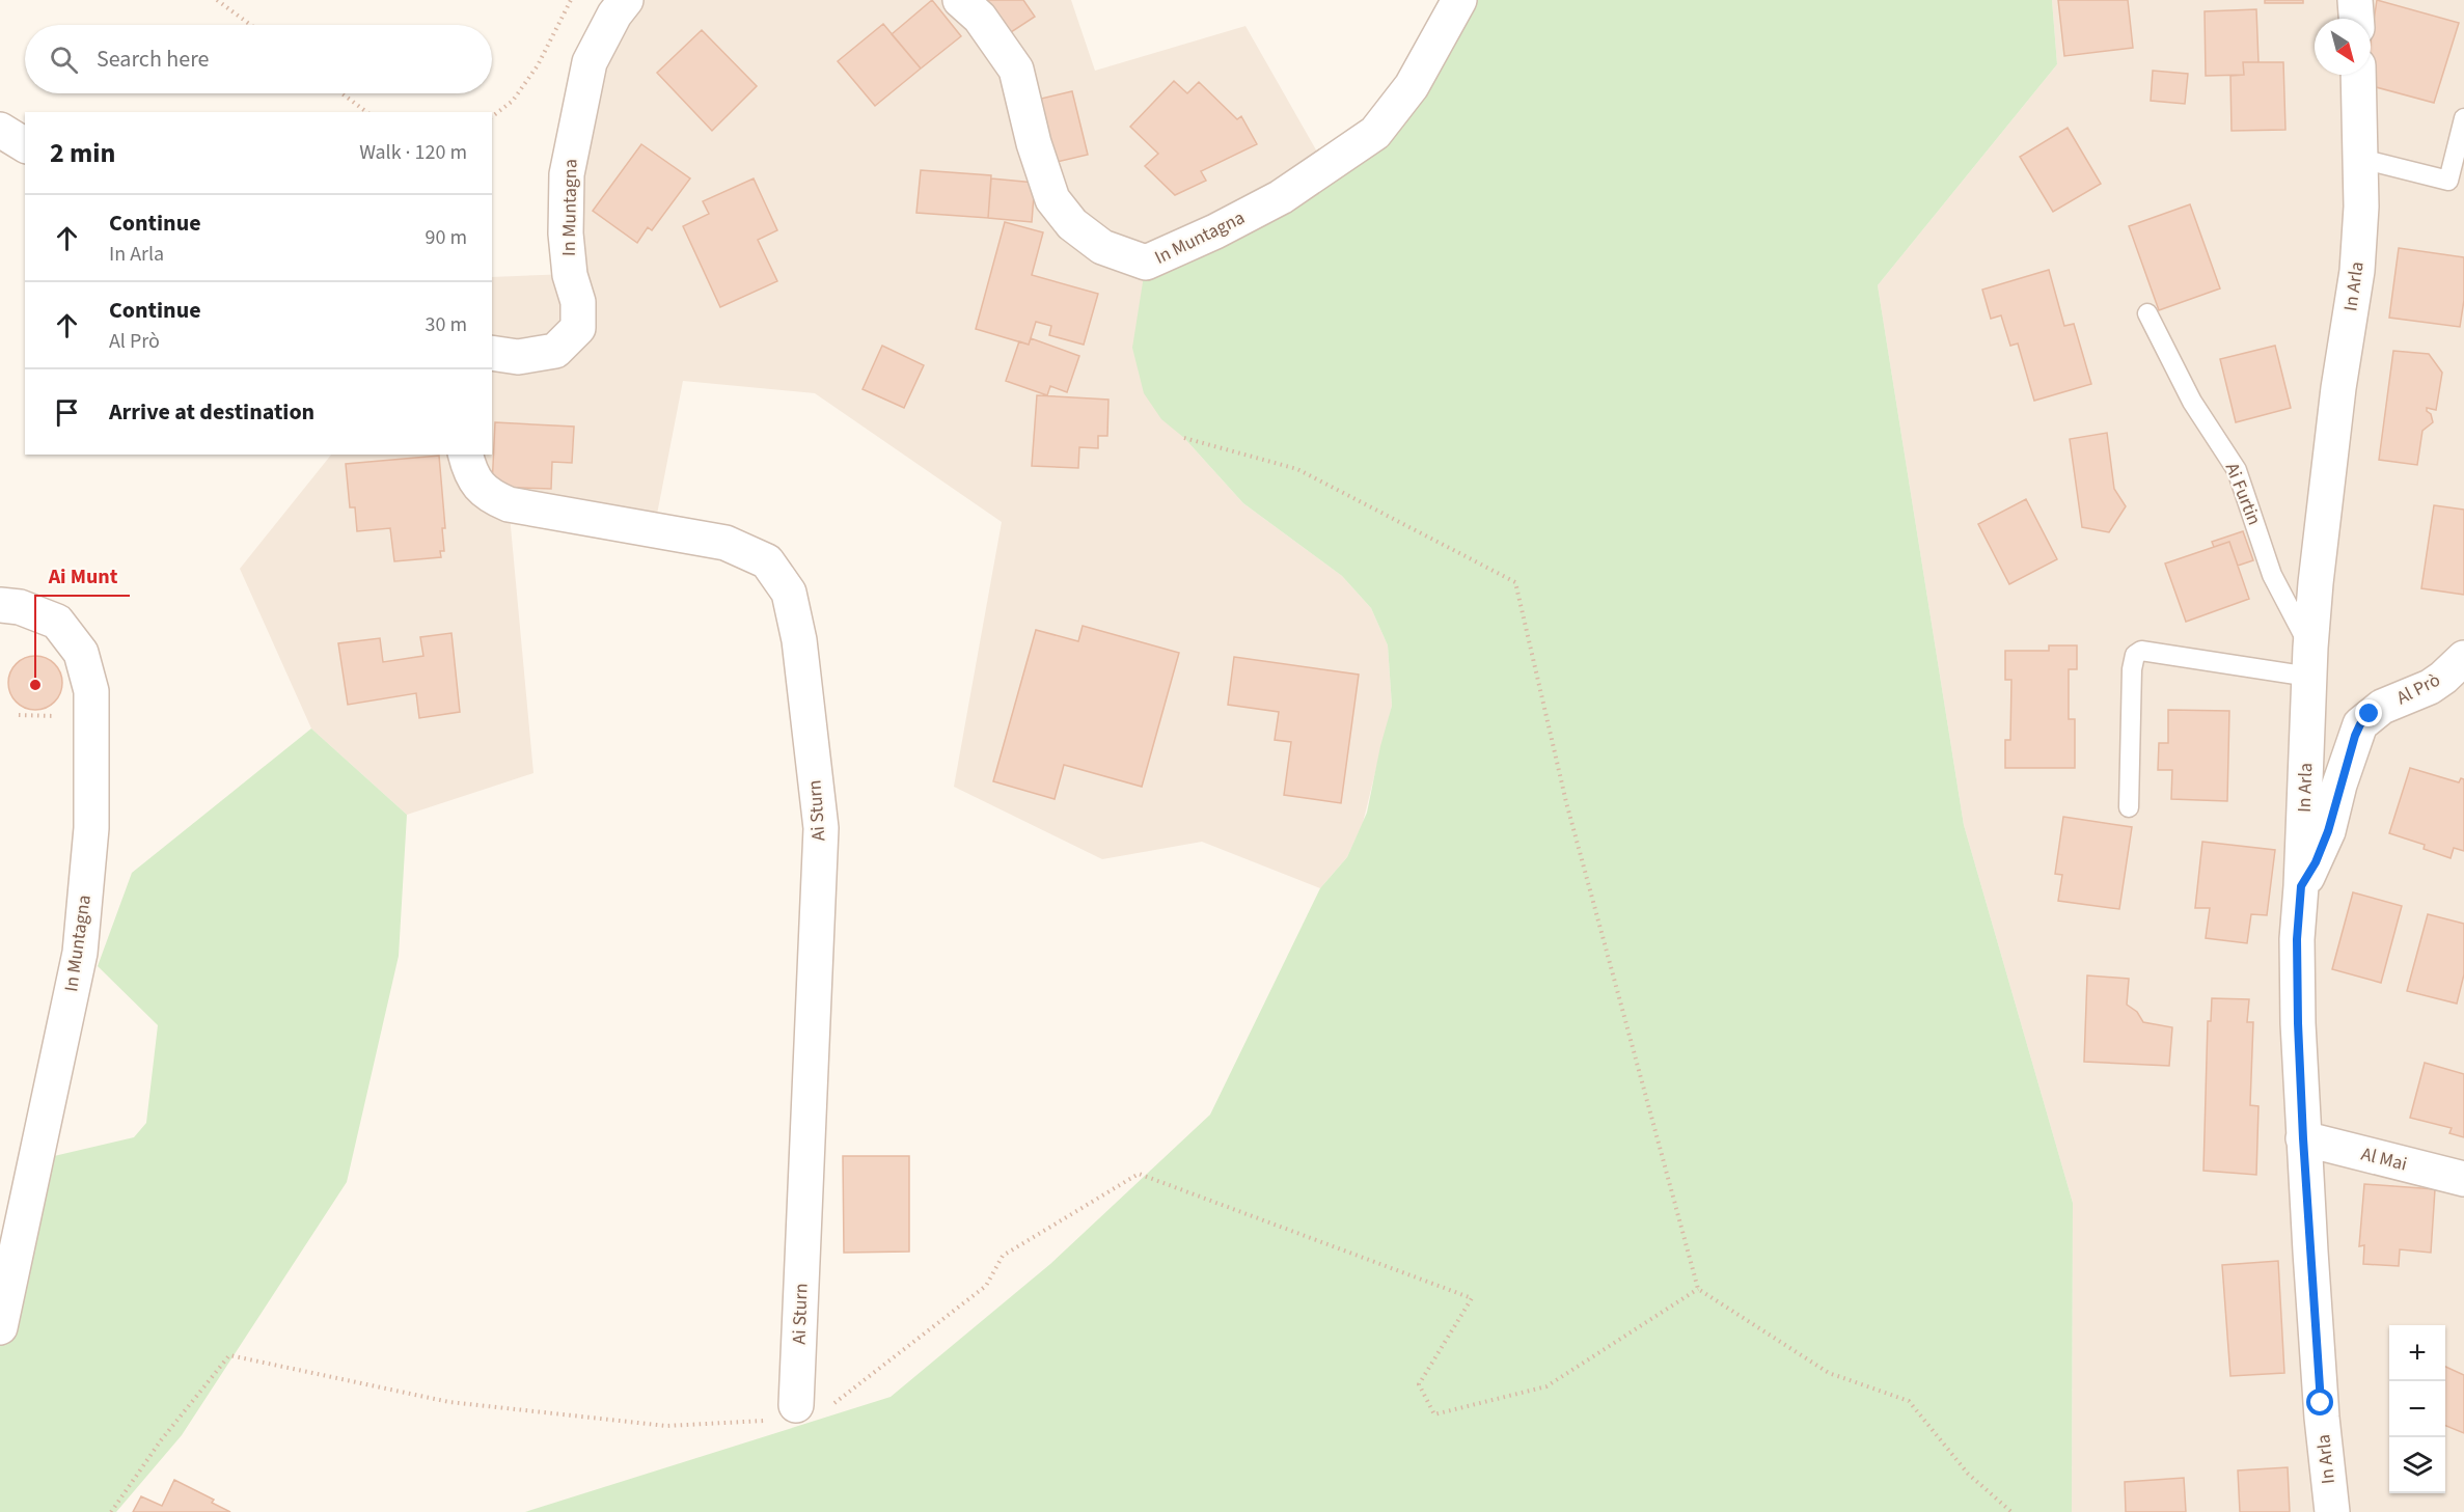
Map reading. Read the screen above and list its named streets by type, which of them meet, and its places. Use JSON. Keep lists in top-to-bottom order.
{
  "streets": {
    "street": [
      "In Muntagna",
      "In Arla",
      "Al Prò",
      "Ai Sturn",
      "Al Mai"
    ],
    "lane": ["Ai Furtin"]
  },
  "crossings": [
    ["In Arla", "Ai Furtin"],
    ["In Arla", "Al Prò"],
    ["In Arla", "Al Mai"]
  ],
  "places": ["Ai Munt"],
  "north": "bottom right",
  "page": {
    "search": "Search here",
    "heading": ["2 min", "Walk · 120 m"],
    "list": [
      ["Continue", "In Arla", "90 m"],
      ["Continue", "Al Prò", "30 m"],
      "Arrive at destination"
    ],
    "map_buttons": ["+", "−"]
  }
}
